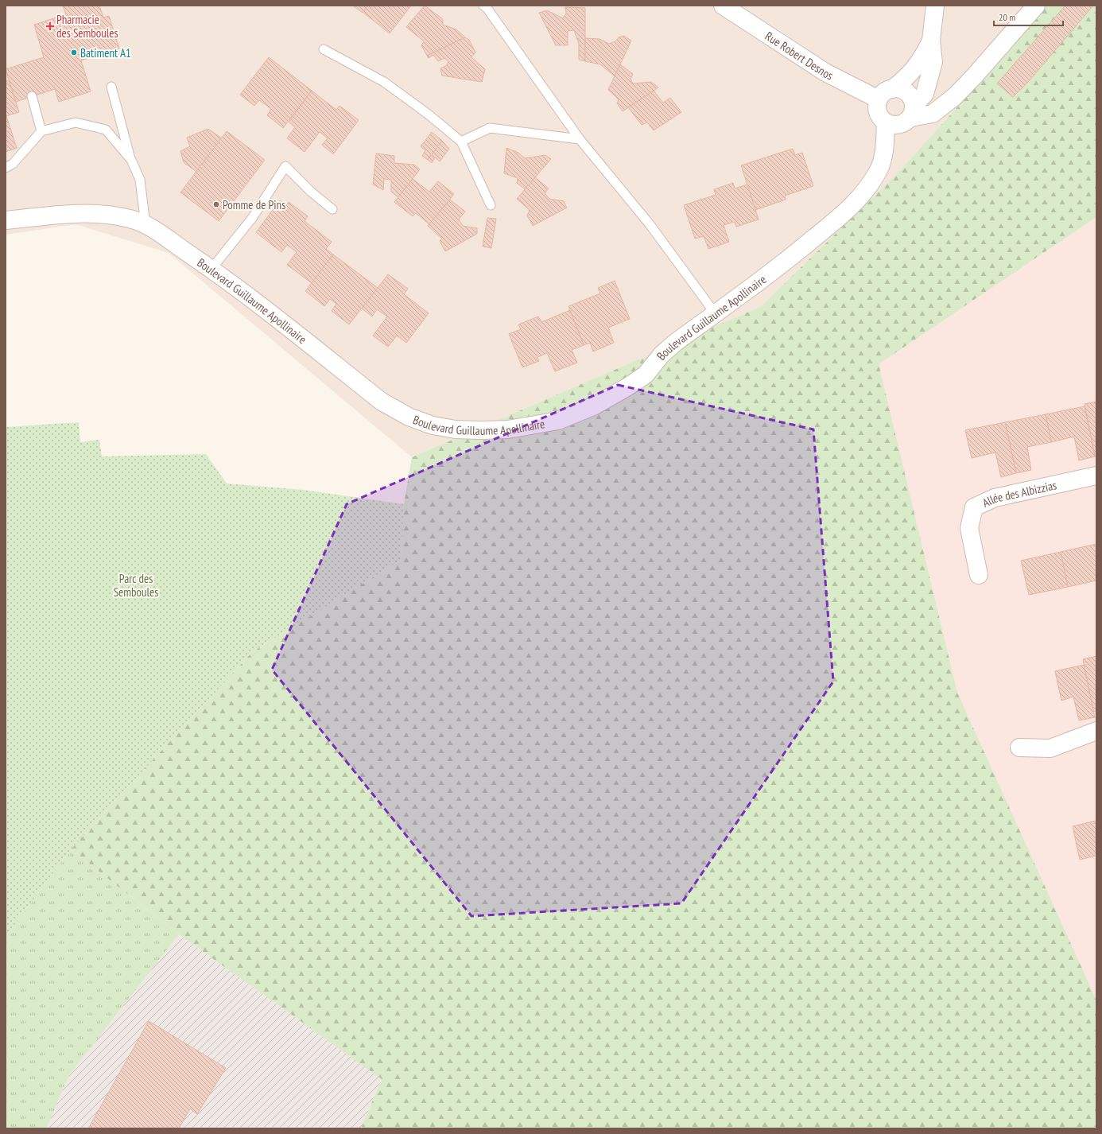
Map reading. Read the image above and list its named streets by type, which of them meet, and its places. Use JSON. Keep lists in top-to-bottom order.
{
  "streets": {
    "street": ["Rue Robert Desnos", "Boulevard Guillaume Apollinaire", "Allée des Albizzias"]
  },
  "crossings": [
    ["Rue Robert Desnos", "Boulevard Guillaume Apollinaire"]
  ],
  "parks": ["Parc des Semboules"],
  "places": {
    "health": ["Pharmacie des Semboules"],
    "other": ["Batiment A1", "Pomme de Pins"]
  },
  "scale_bar": "20 m"
}
